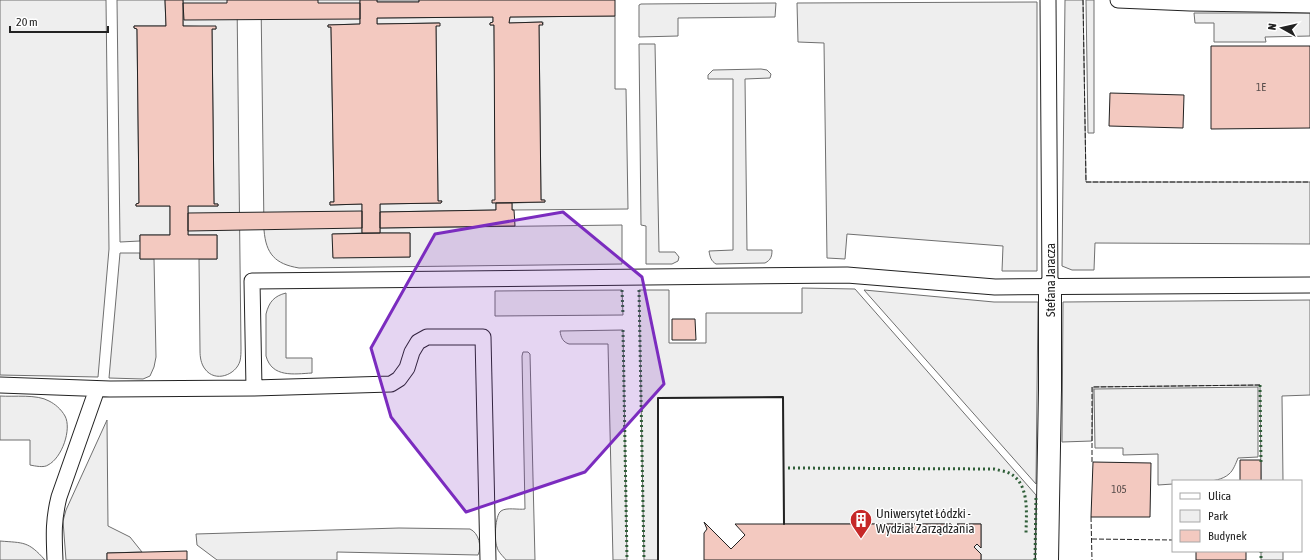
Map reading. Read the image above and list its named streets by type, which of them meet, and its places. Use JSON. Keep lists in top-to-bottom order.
{
  "streets": {
    "street": ["Stefana Jaracza"]
  },
  "places": {
    "building": ["Uniwersytet Łódzki - Wydział Zarządzania"]
  },
  "house_numbers": ["1E", "105"],
  "legend": ["Ulica", "Park", "Budynek"],
  "scale_bar": "20 m",
  "north": "left"
}
